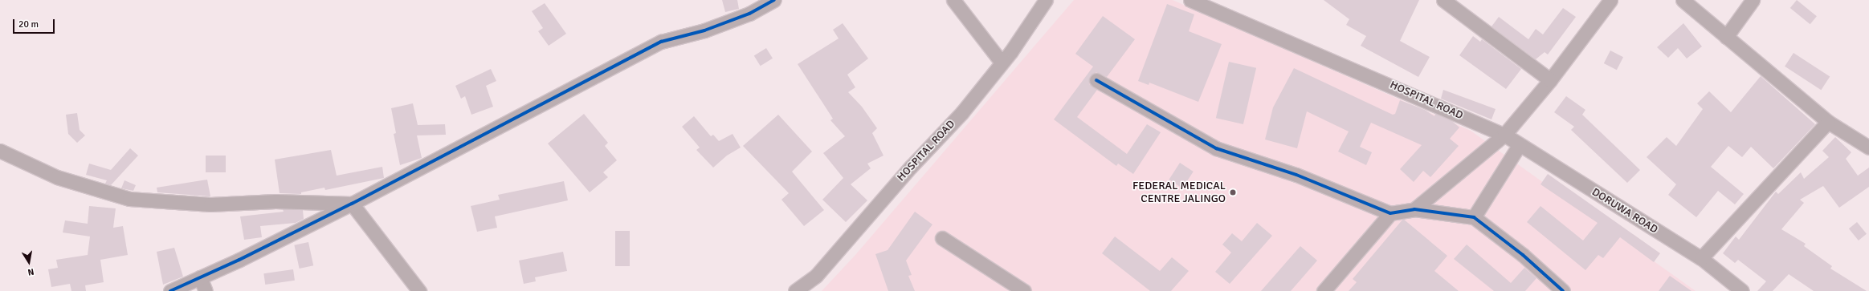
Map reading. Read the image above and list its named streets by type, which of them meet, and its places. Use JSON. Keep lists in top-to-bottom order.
{
  "streets": {
    "street": ["HOSPITAL ROAD", "DORUWA ROAD"]
  },
  "crossings": [
    ["HOSPITAL ROAD", "DORUWA ROAD"]
  ],
  "places": ["FEDERAL MEDICAL CENTRE JALINGO"],
  "scale_bar": "20 m",
  "north": "bottom"
}
